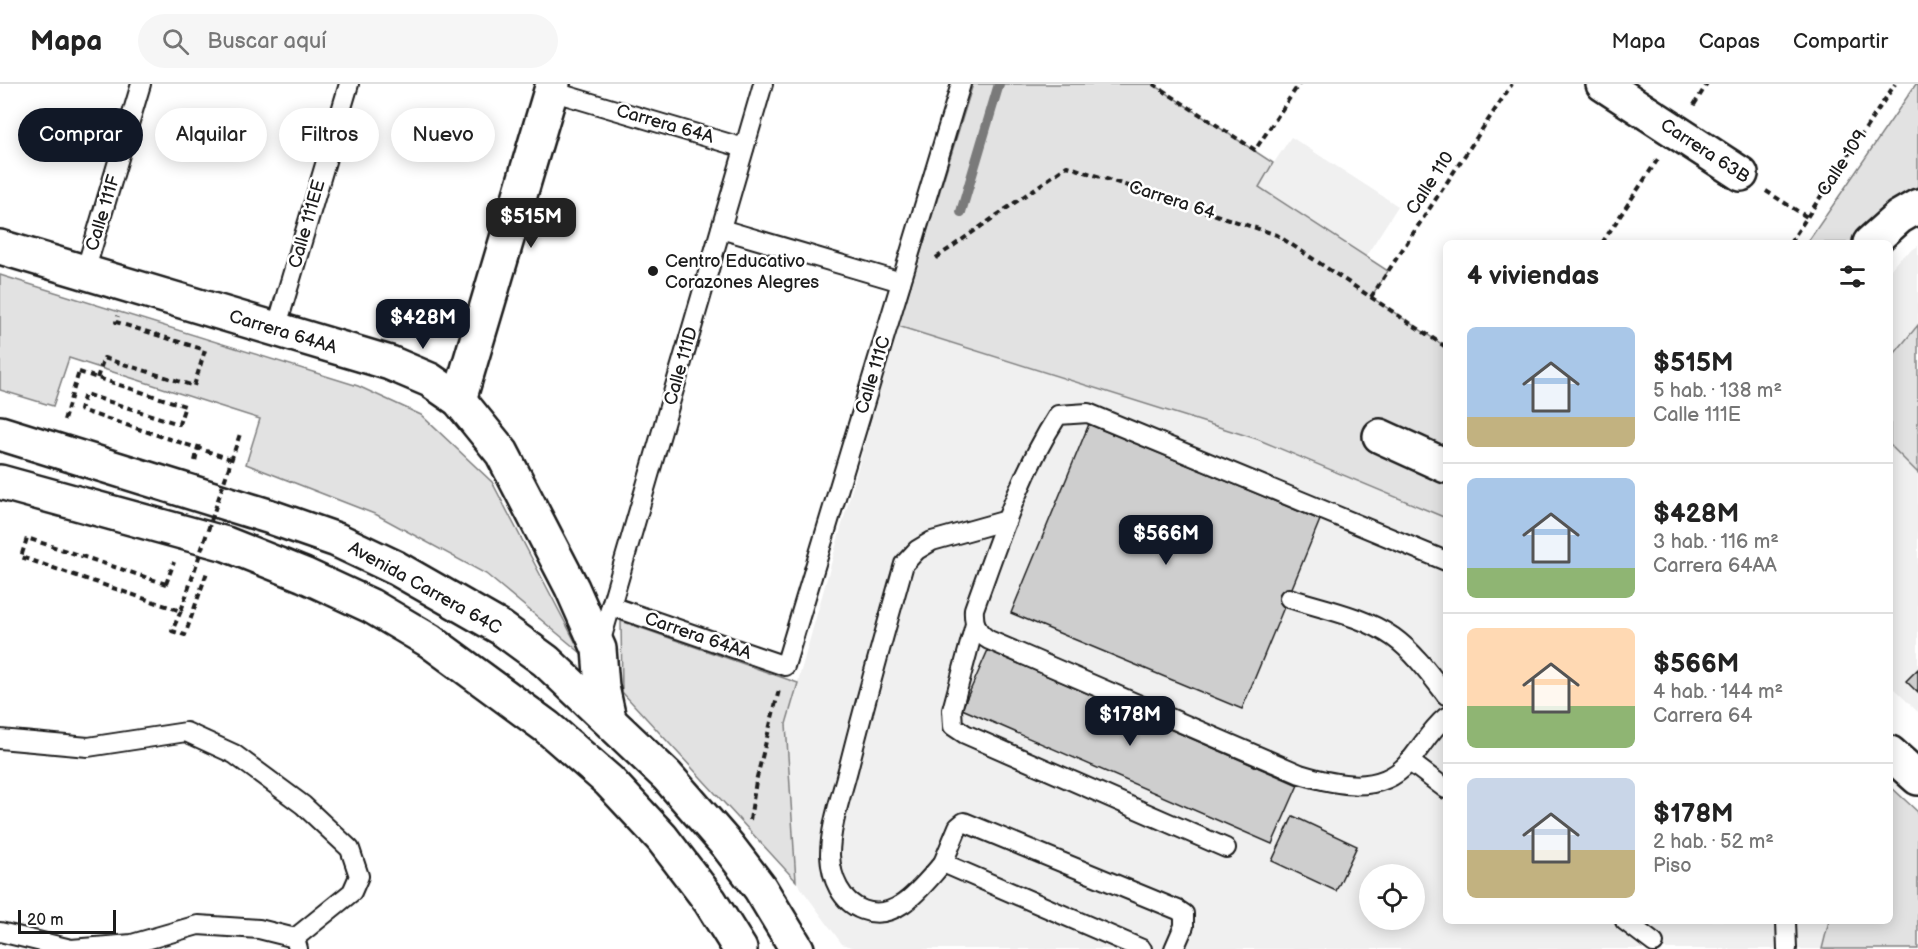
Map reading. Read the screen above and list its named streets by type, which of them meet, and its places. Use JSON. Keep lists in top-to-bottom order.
{
  "streets": {
    "main road": ["Carrera 63B", "Carrera 64AA", "Avenida Carrera 64C"],
    "lane": [
      "Carrera 64A",
      "Calle 111F",
      "Calle 111EE",
      "Calle 111D",
      "Calle 111C"
    ],
    "path": ["Calle 109", "Calle 110", "Carrera 64"]
  },
  "crossings": [
    ["Carrera 64A", "Calle 111D"],
    ["Carrera 63B", "Calle 109"],
    ["Calle 110", "Carrera 64"],
    ["Carrera 64", "Calle 111C"],
    ["Calle 111F", "Carrera 64AA"],
    ["Calle 111EE", "Carrera 64AA"],
    ["Carrera 64AA", "Calle 111D"],
    ["Carrera 64AA", "Calle 111C"],
    ["Carrera 64AA", "Avenida Carrera 64C"]
  ],
  "places": ["Centro Educativo Corazones Alegres"],
  "scale_bar": "20 m",
  "page": {
    "header": "Mapa",
    "search": "Buscar aquí",
    "nav": ["Mapa", "Capas", "Compartir"],
    "chip": [
      "Comprar",
      "Alquilar",
      "Filtros",
      "Nuevo"
    ],
    "price": [
      "$515M",
      "$428M",
      "$566M",
      "$178M"
    ],
    "heading": "4 viviendas",
    "list": [
      {
        "name": "$515M",
        "note": "5 hab. · 138 m² · Calle 111E"
      },
      {
        "name": "$428M",
        "note": "3 hab. · 116 m² · Carrera 64AA"
      },
      {
        "name": "$566M",
        "note": "4 hab. · 144 m² · Carrera 64"
      },
      {
        "name": "$178M",
        "note": "2 hab. · 52 m² · Piso"
      }
    ],
    "scale": "20 m"
  }
}
